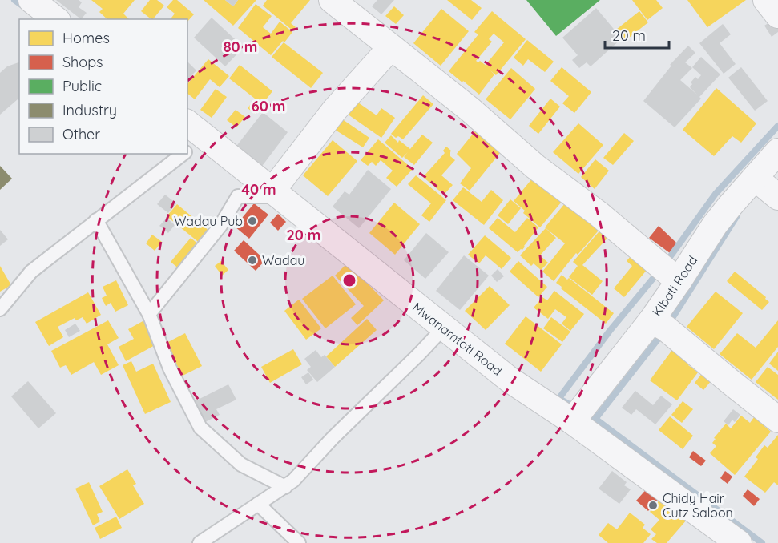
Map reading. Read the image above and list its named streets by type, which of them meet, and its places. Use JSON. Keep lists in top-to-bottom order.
{
  "streets": {
    "street": ["Kibati Road", "Mwanamtoti Road"]
  },
  "crossings": [
    ["Kibati Road", "Mwanamtoti Road"]
  ],
  "places": ["Wadau Pub", "Wadau", "Chidy Hair Cutz Saloon"],
  "legend": [
    "Homes",
    "Shops",
    "Public",
    "Industry",
    "Other"
  ],
  "scale_bar": "20 m",
  "rings": [
    "80 m",
    "60 m",
    "40 m",
    "20 m"
  ]
}
